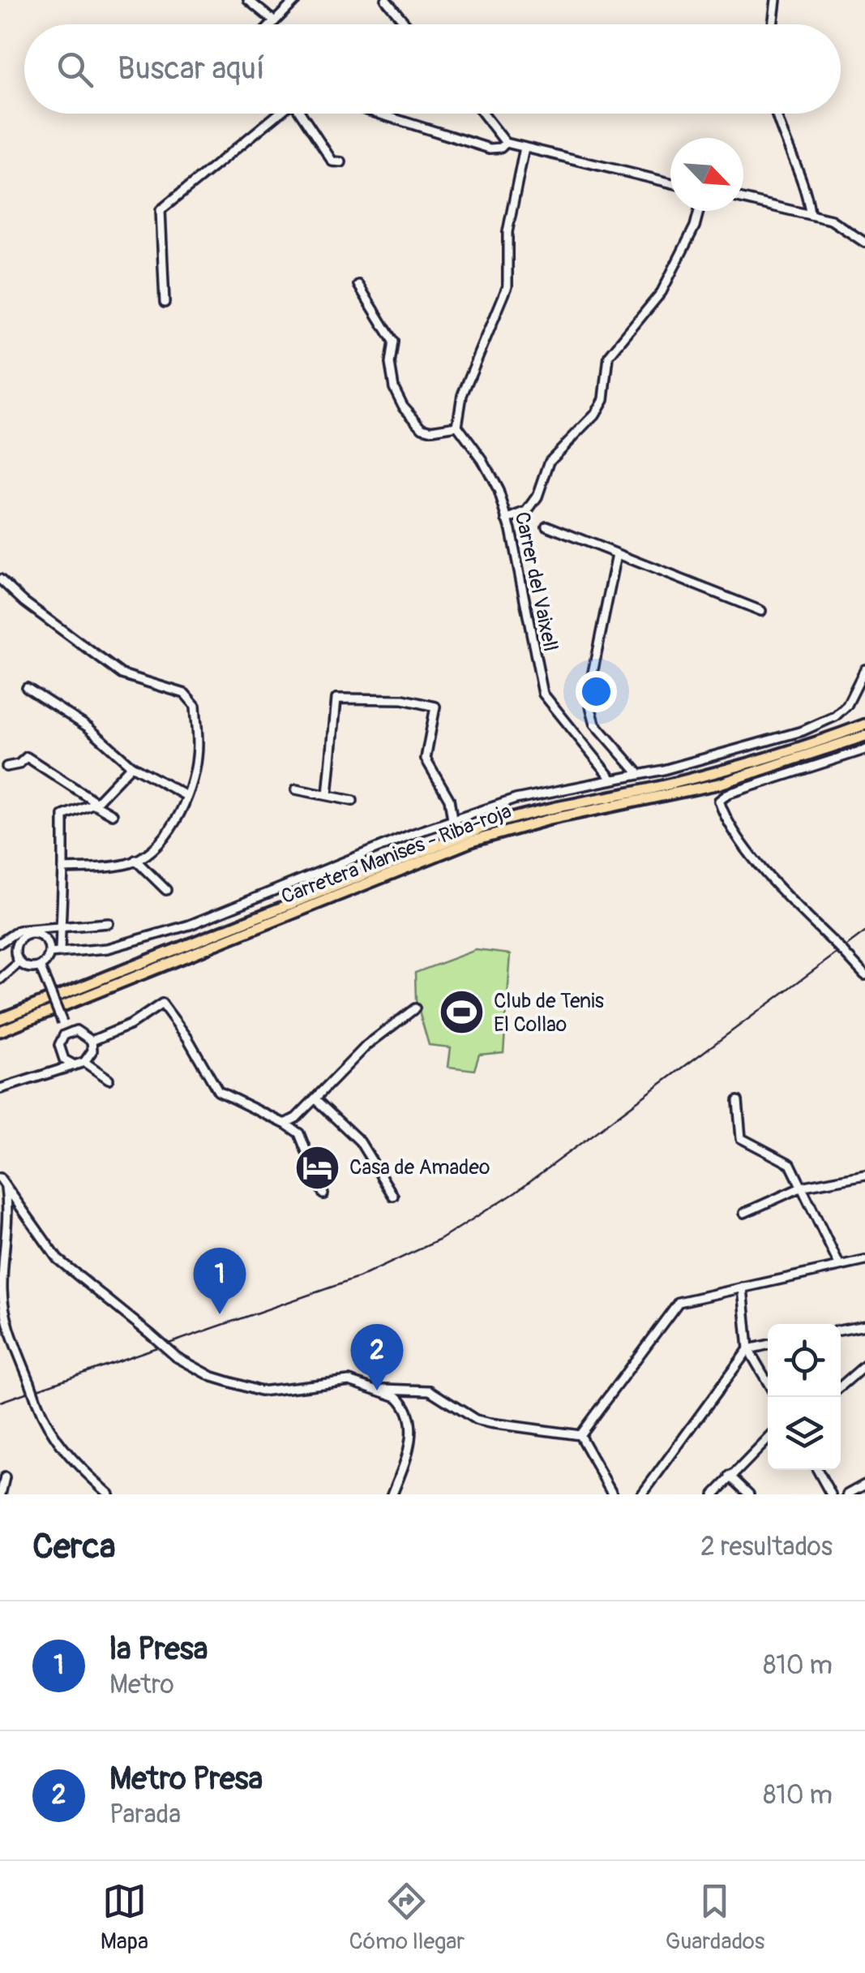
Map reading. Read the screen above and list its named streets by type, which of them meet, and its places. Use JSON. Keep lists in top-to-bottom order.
{
  "streets": {
    "main road": ["Carretera Manises - Riba-roja"],
    "street": ["Carrer del Vaixell"]
  },
  "places": {
    "sports": ["Club de Tenis El Collao"],
    "hotel": ["Casa de Amadeo"]
  },
  "north": "bottom right",
  "page": {
    "search": "Buscar aquí",
    "pins": ["1", "2"],
    "heading": ["Cerca", "2 resultados"],
    "list": [
      {
        "mark": "1",
        "name": "la Presa",
        "note": "Metro",
        "value": "810 m"
      },
      {
        "mark": "2",
        "name": "Metro Presa",
        "note": "Parada",
        "value": "810 m"
      }
    ],
    "nav": ["Mapa", "Cómo llegar", "Guardados"]
  }
}
